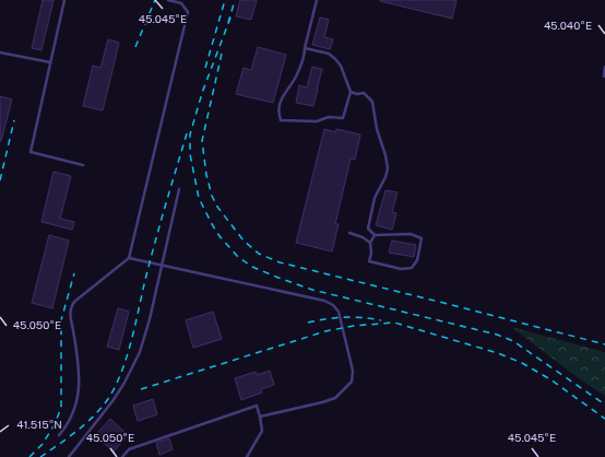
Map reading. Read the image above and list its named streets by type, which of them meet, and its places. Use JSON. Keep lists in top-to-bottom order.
{
  "coordinates": [
    "45.045°E",
    "45.040°E",
    "45.050°E",
    "41.515°N"
  ]
}
